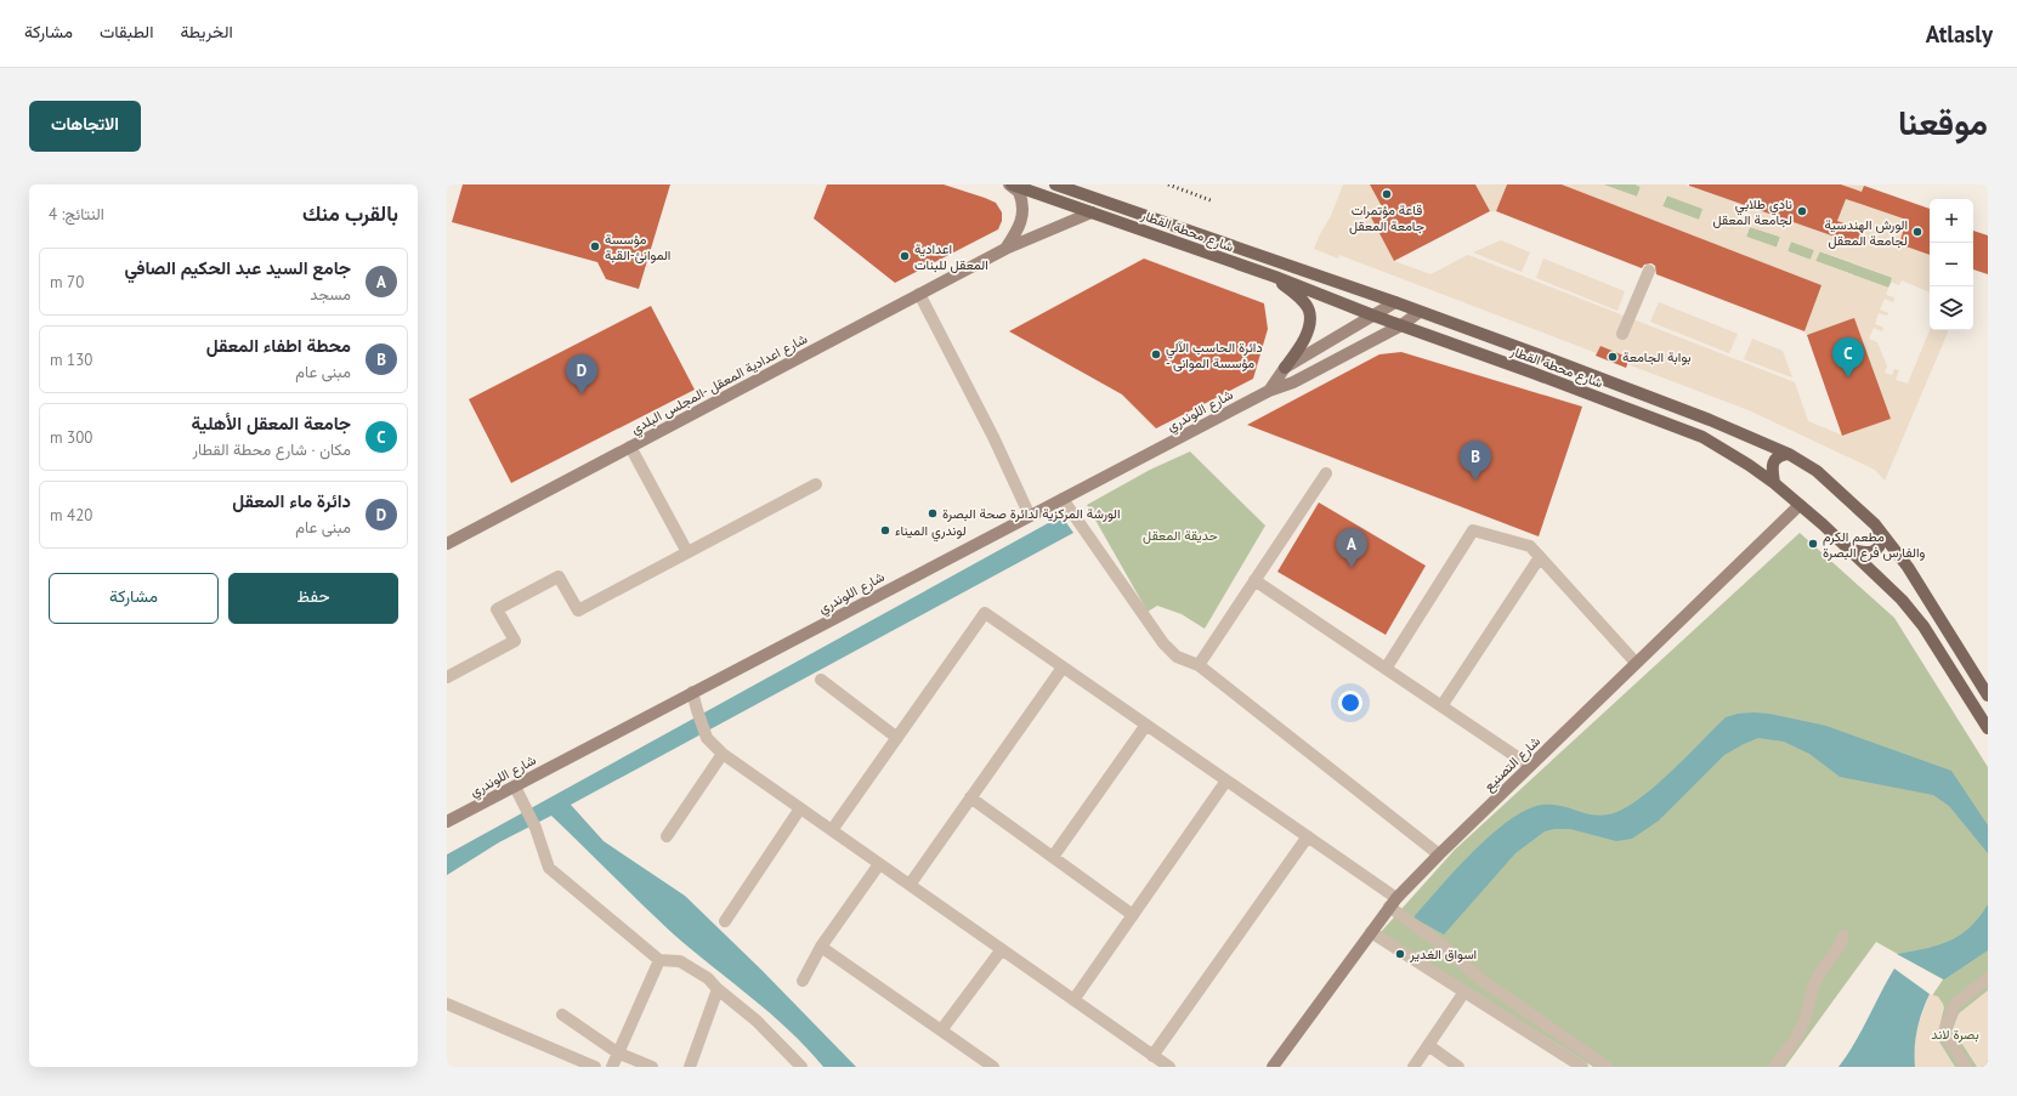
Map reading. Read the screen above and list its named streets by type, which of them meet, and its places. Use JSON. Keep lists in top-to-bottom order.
{
  "streets": {
    "main road": ["شارع محطة القطار"],
    "street": ["شارع اعدادية المعقل -المجلس البلدي", "شارع اللوندري", "شارع التصنيع"]
  },
  "crossings": [
    ["شارع محطة القطار", "شارع اعدادية المعقل -المجلس البلدي"],
    ["شارع محطة القطار", "شارع اللوندري"],
    ["شارع محطة القطار", "شارع التصنيع"]
  ],
  "parks": ["حديقة المعقل", "بصرة لاند"],
  "places": [
    "قاعة مؤتمرات جامعة المعقل",
    "نادي طلابي لجامعة المعقل",
    "الورش الهندسية لجامعة المعقل",
    "مؤسسة الموانئ-القبة",
    "اعدادية المعقل للبنات",
    "دائرة الحاسب الآلي - مؤسسة الموانى",
    "بوابة الجامعة",
    "الورشة المركزية لدائرة صحة البصرة",
    "لوندري الميناء",
    "مطعم الكرم والفارس فرع البصرة",
    "اسواق الغدير"
  ],
  "page": {
    "header": "Atlasly",
    "nav": ["الخريطة", "الطبقات", "مشاركة"],
    "title": "موقعنا",
    "buttons": [
      "الاتجاهات",
      ["حفظ", "مشاركة"]
    ],
    "heading": ["بالقرب منك", "النتائج: 4"],
    "map_buttons": ["+", "−"],
    "list": [
      {
        "mark": "A",
        "name": "جامع السيد عبد الحكيم الصافي",
        "note": "مسجد",
        "value": "70 m"
      },
      {
        "mark": "B",
        "name": "محطة اطفاء المعقل",
        "note": "مبنى عام",
        "value": "130 m"
      },
      {
        "mark": "C",
        "name": "جامعة المعقل الأهلية",
        "note": "مكان · شارع محطة القطار",
        "value": "300 m"
      },
      {
        "mark": "D",
        "name": "دائرة ماء المعقل",
        "note": "مبنى عام",
        "value": "420 m"
      }
    ],
    "pins": [
      "C",
      "D",
      "B",
      "A"
    ]
  }
}
